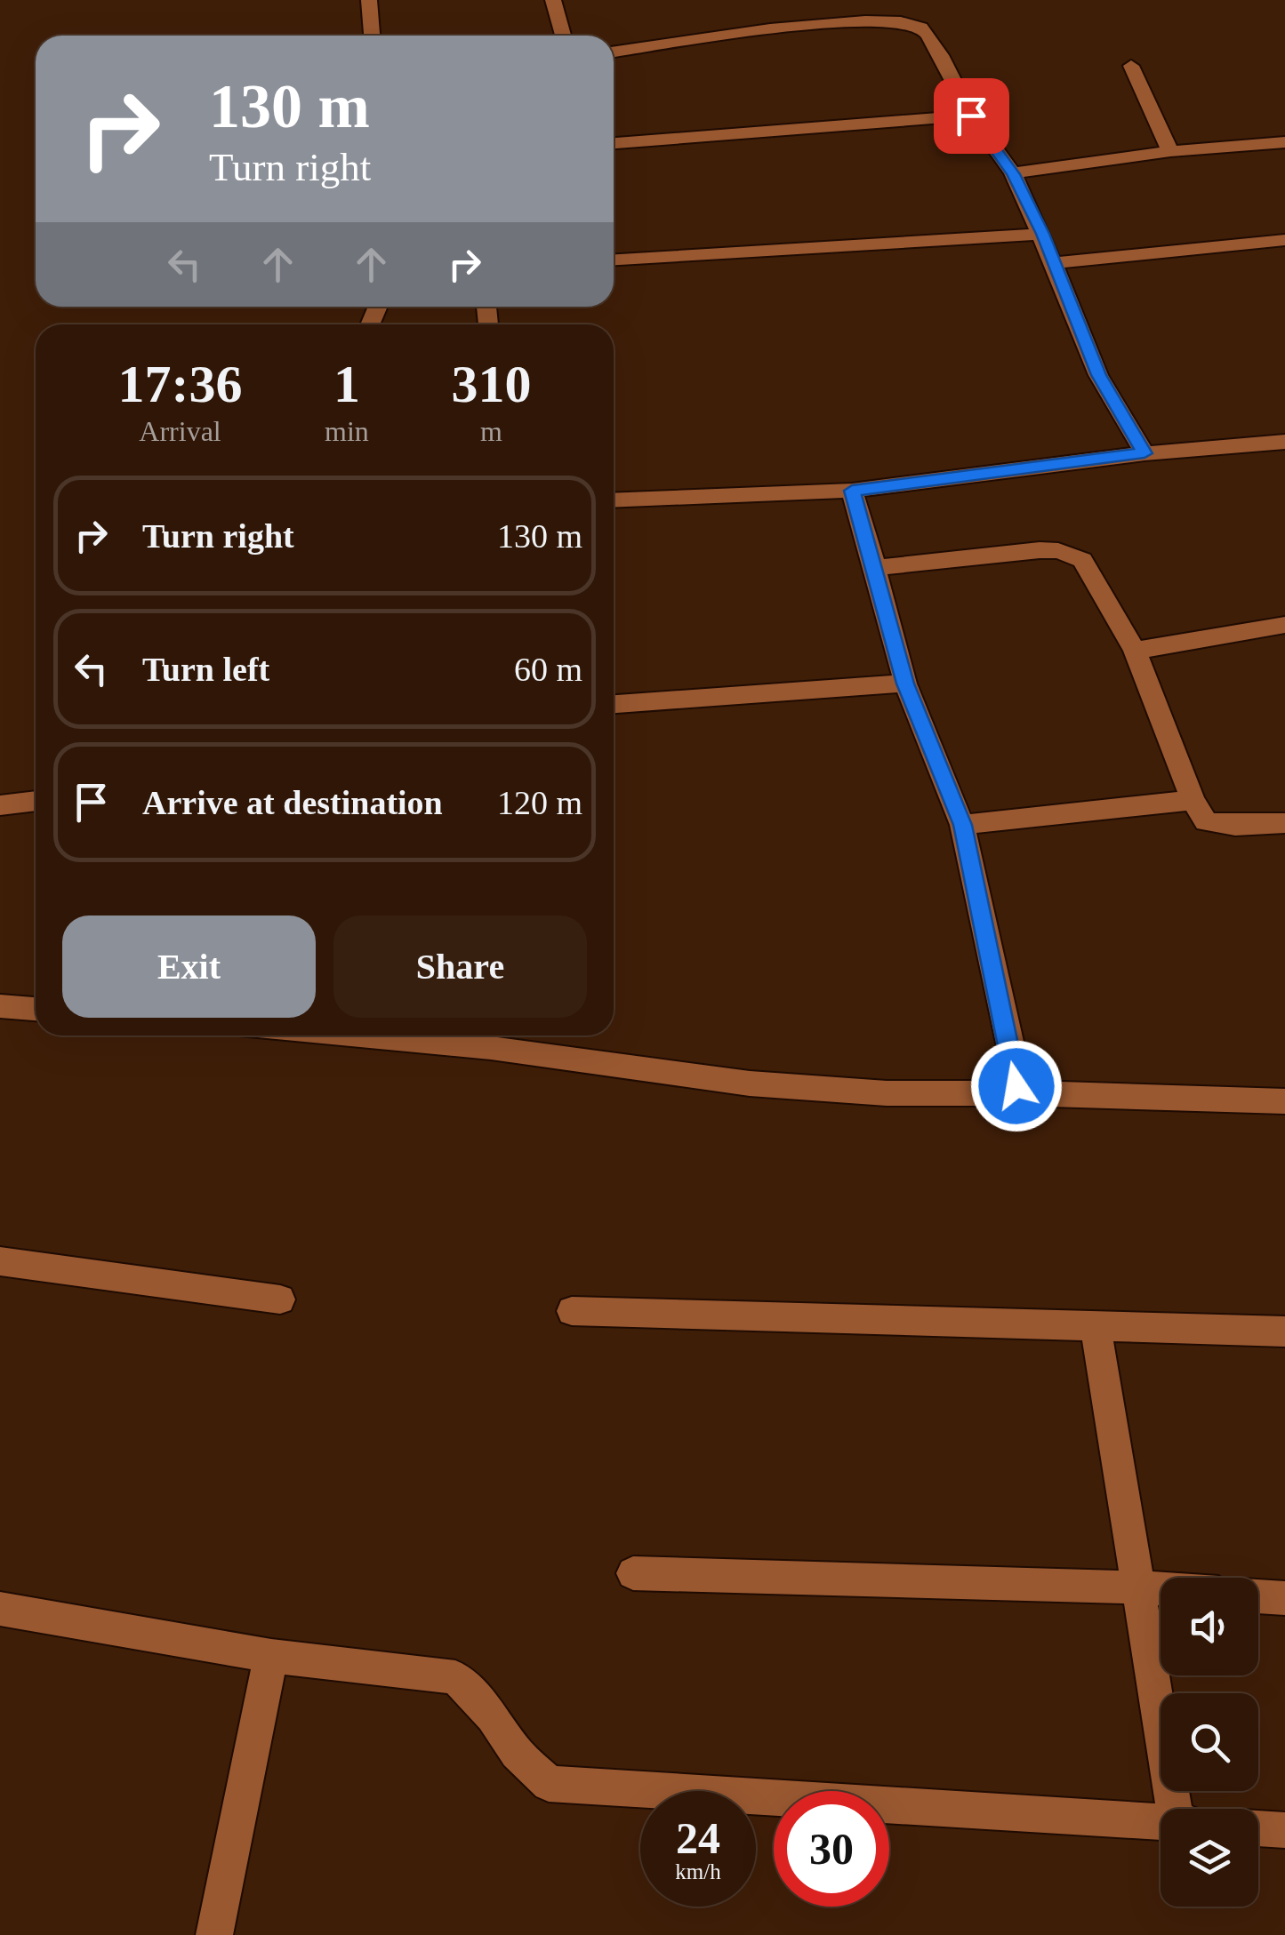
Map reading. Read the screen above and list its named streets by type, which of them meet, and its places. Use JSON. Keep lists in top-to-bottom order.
{
  "page": {
    "turn": ["130 m", "Turn right"],
    "eta": [
      "17:36",
      "Arrival",
      "1",
      "min",
      "310",
      "m"
    ],
    "list": [
      {
        "name": "Turn right",
        "value": "130 m"
      },
      {
        "name": "Turn left",
        "value": "60 m"
      },
      {
        "name": "Arrive at destination",
        "value": "120 m"
      }
    ],
    "buttons": ["Exit", "Share"],
    "speed": "24 km/h",
    "limit": "30"
  }
}
